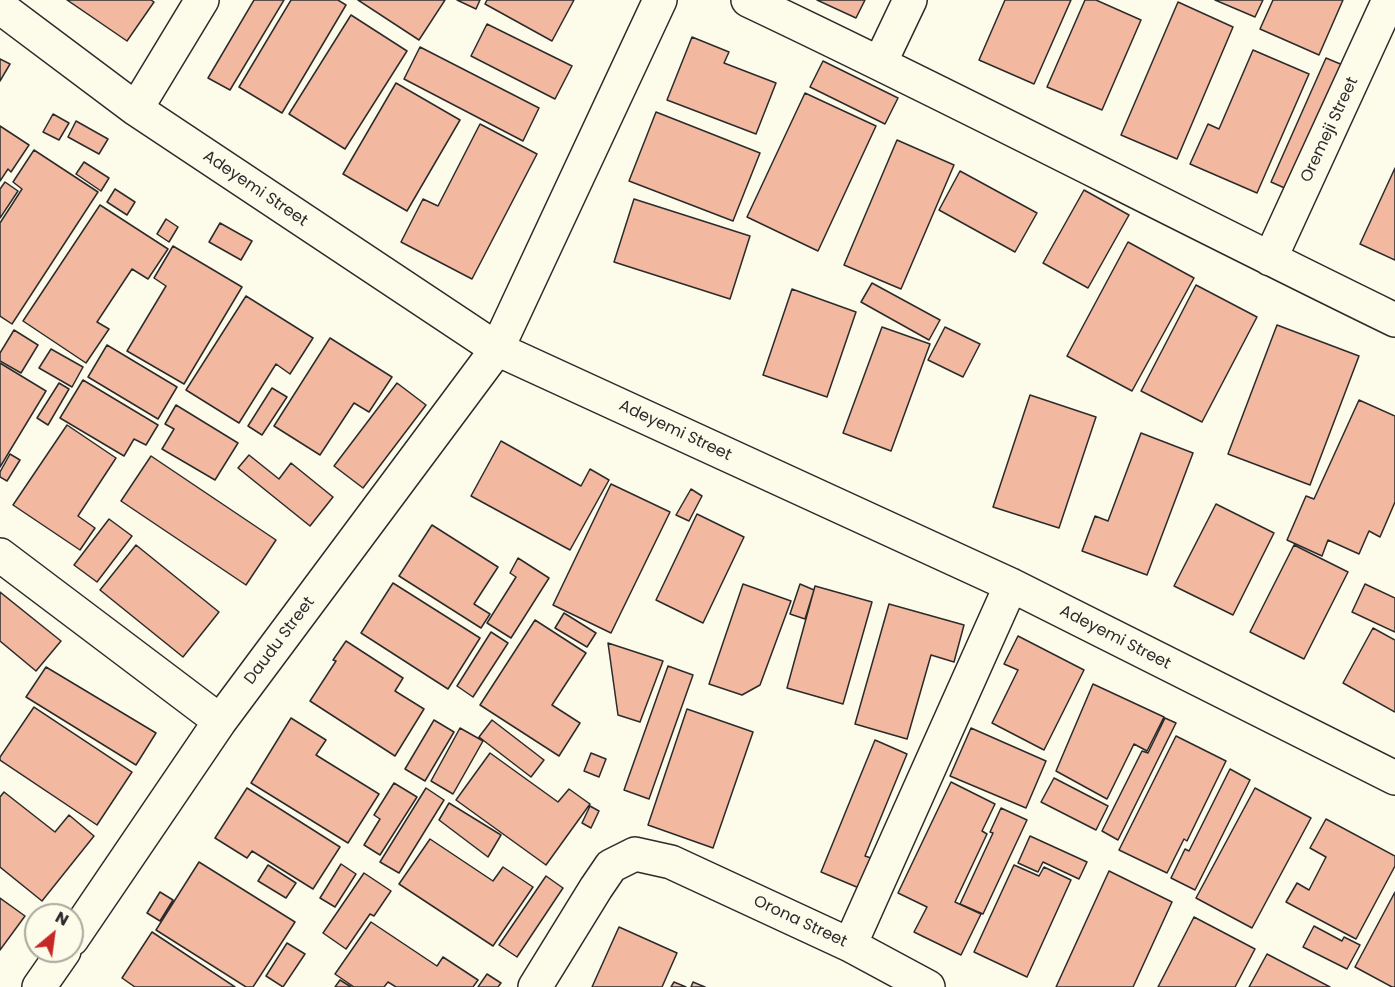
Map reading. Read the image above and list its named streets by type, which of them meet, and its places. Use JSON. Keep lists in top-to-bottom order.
{
  "streets": {
    "street": [
      "Oremeji Street",
      "Adeyemi Street",
      "Daudu Street",
      "Orona Street"
    ]
  },
  "crossings": [
    ["Adeyemi Street", "Daudu Street"]
  ],
  "north": "top right"
}
